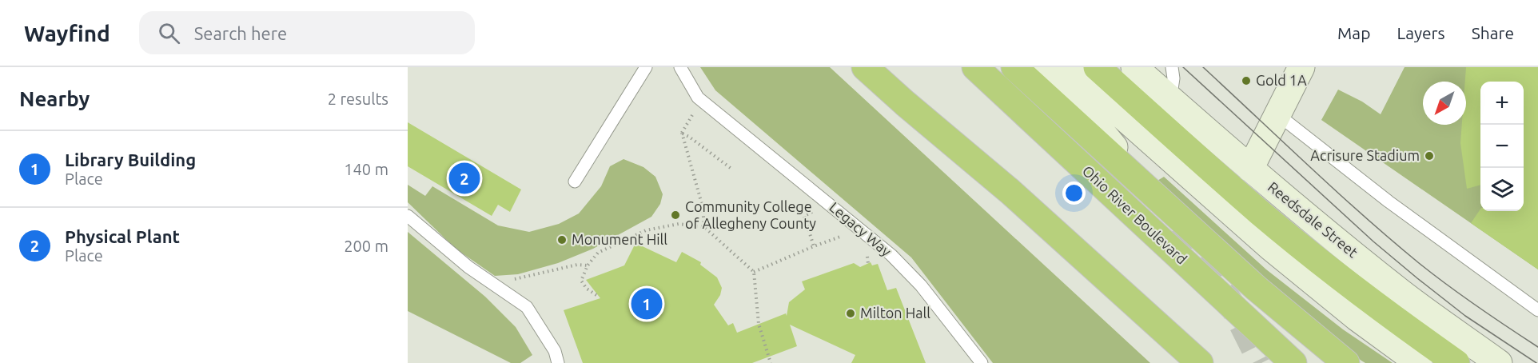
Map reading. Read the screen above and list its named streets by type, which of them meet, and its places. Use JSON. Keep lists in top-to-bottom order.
{
  "streets": {
    "highway": ["Ohio River Boulevard"],
    "main road": ["Reedsdale Street"],
    "lane": ["Legacy Way"]
  },
  "places": [
    "Gold 1A",
    "Acrisure Stadium",
    "Community College of Allegheny County",
    "Monument Hill",
    "Milton Hall"
  ],
  "north": "bottom left",
  "page": {
    "header": "Wayfind",
    "search": "Search here",
    "nav": ["Map", "Layers", "Share"],
    "heading": ["Nearby", "2 results"],
    "map_buttons": ["+", "−"],
    "list": [
      {
        "mark": "1",
        "name": "Library Building",
        "note": "Place",
        "value": "140 m"
      },
      {
        "mark": "2",
        "name": "Physical Plant",
        "note": "Place",
        "value": "200 m"
      }
    ],
    "pins": ["2", "1"]
  }
}
